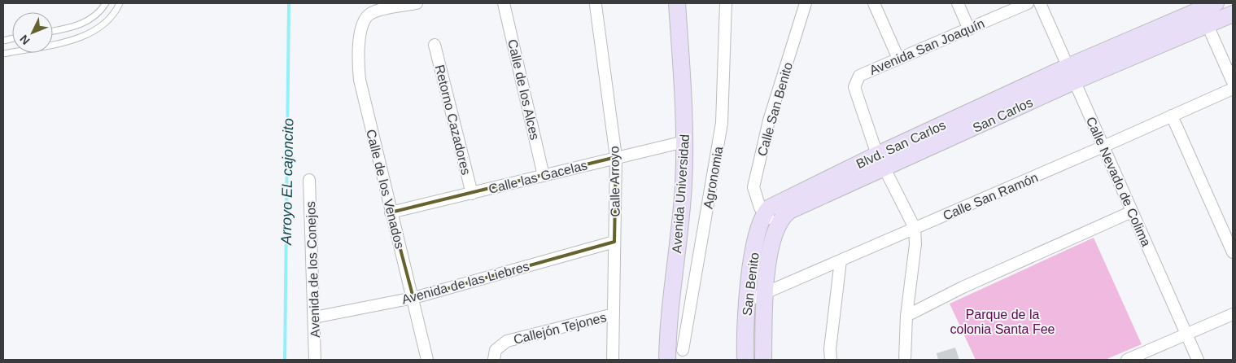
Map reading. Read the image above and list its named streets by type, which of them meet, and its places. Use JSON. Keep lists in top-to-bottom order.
{
  "streets": {
    "main road": [
      "San Carlos",
      "Blvd. San Carlos",
      "Avenida Universidad",
      "San Benito"
    ],
    "street": [
      "Avenida San Joaquín",
      "Calle de los Alces",
      "Calle San Benito",
      "Retorno Cazadores",
      "Calle las Gacelas",
      "Agronomia",
      "Calle Arroyo",
      "Calle Nevado de Colima",
      "Calle de los Venados",
      "Calle San Ramón",
      "Avenida de los Conejos",
      "Avenida de las Liebres",
      "Callejón Tejones"
    ]
  },
  "crossings": [
    ["Avenida San Joaquín", "San Carlos"],
    ["Avenida San Joaquín", "Blvd. San Carlos"],
    ["Calle de los Alces", "Calle las Gacelas"],
    ["Calle San Benito", "Blvd. San Carlos"],
    ["Calle San Benito", "San Benito"],
    ["San Carlos", "Blvd. San Carlos"],
    ["San Carlos", "Calle Nevado de Colima"],
    ["San Carlos", "San Benito"],
    ["Retorno Cazadores", "Calle las Gacelas"],
    ["Blvd. San Carlos", "Calle Nevado de Colima"],
    ["Blvd. San Carlos", "San Benito"],
    ["Calle las Gacelas", "Calle Arroyo"],
    ["Calle las Gacelas", "Calle de los Venados"],
    ["Calle las Gacelas", "Avenida Universidad"],
    ["Calle Arroyo", "Avenida de las Liebres"],
    ["Calle Arroyo", "Callejón Tejones"],
    ["Calle Nevado de Colima", "Calle San Ramón"],
    ["Calle de los Venados", "Avenida de las Liebres"],
    ["Calle San Ramón", "San Benito"],
    ["Avenida de los Conejos", "Avenida de las Liebres"]
  ],
  "water": ["Arroyo EL cajoncito"],
  "parks": ["Parque de la colonia Santa Fee"],
  "north": "bottom left"
}
